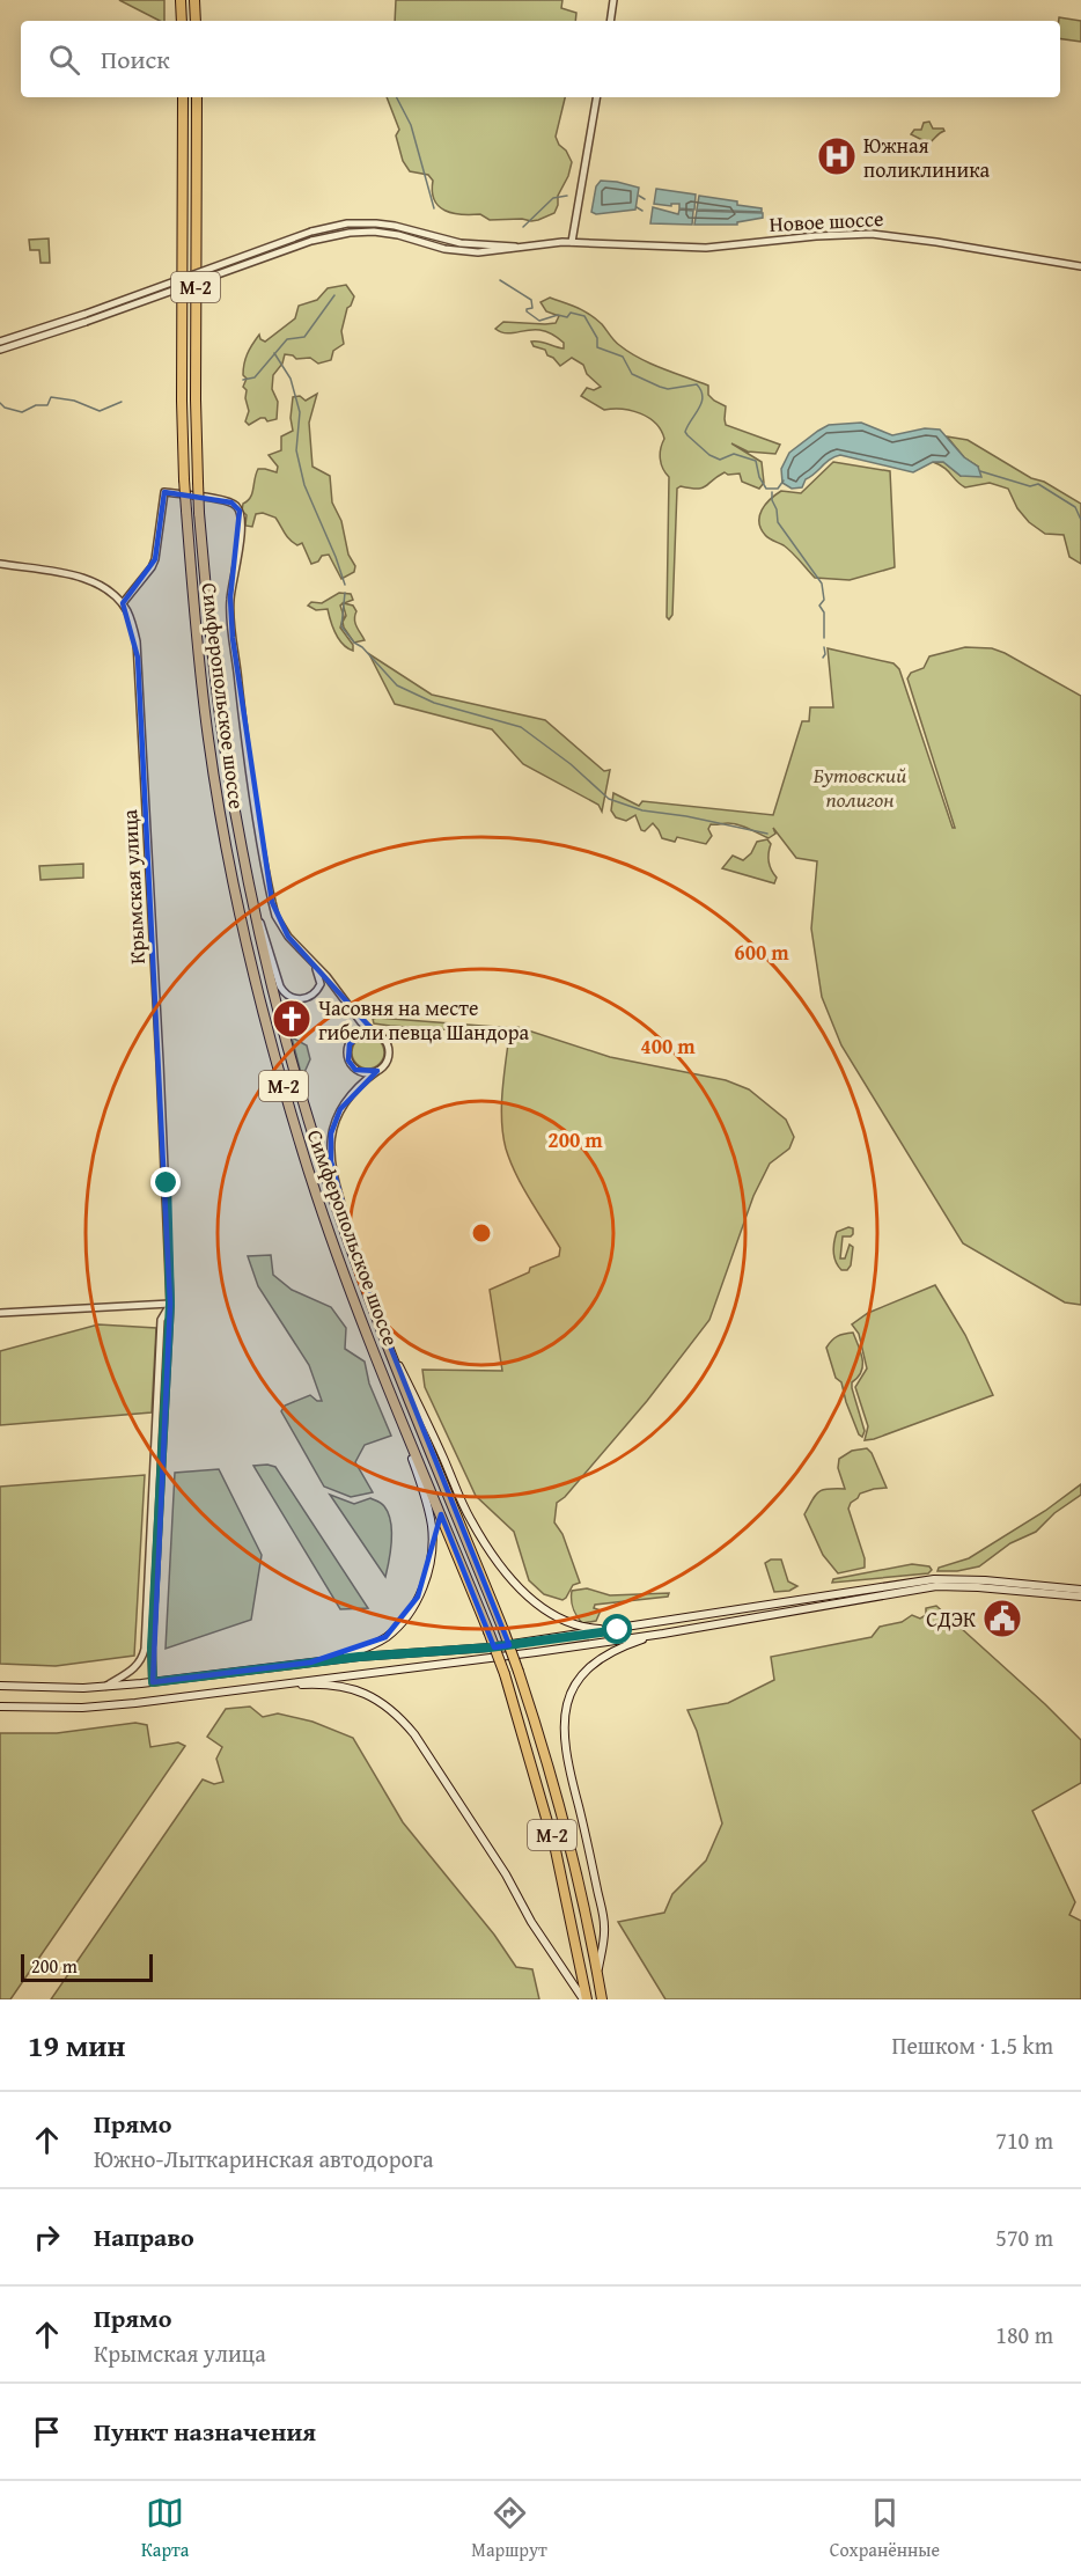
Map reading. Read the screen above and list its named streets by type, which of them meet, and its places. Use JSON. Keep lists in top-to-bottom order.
{
  "streets": {
    "highway": ["М-2", "Симферопольское шоссе"],
    "street": ["Новое шоссе", "Крымская улица"]
  },
  "crossings": [
    ["М-2", "Симферопольское шоссе"]
  ],
  "parks": ["Бутовский полигон"],
  "places": {
    "hospital": ["Южная поликлиника"],
    "church": ["Часовня на месте гибели певца Шандора"],
    "public building": ["СДЭК"]
  },
  "scale_bar": "200 m",
  "page": {
    "search": "Поиск",
    "scale": "200 m",
    "heading": ["19 мин", "Пешком · 1.5 km"],
    "list": [
      ["Прямо", "Южно-Лыткаринская автодорога", "710 m"],
      ["Направо", "570 m"],
      ["Прямо", "Крымская улица", "180 m"],
      "Пункт назначения"
    ],
    "nav": ["Карта", "Маршрут", "Сохранённые"]
  },
  "rings": ["600 m", "400 m", "200 m"]
}
